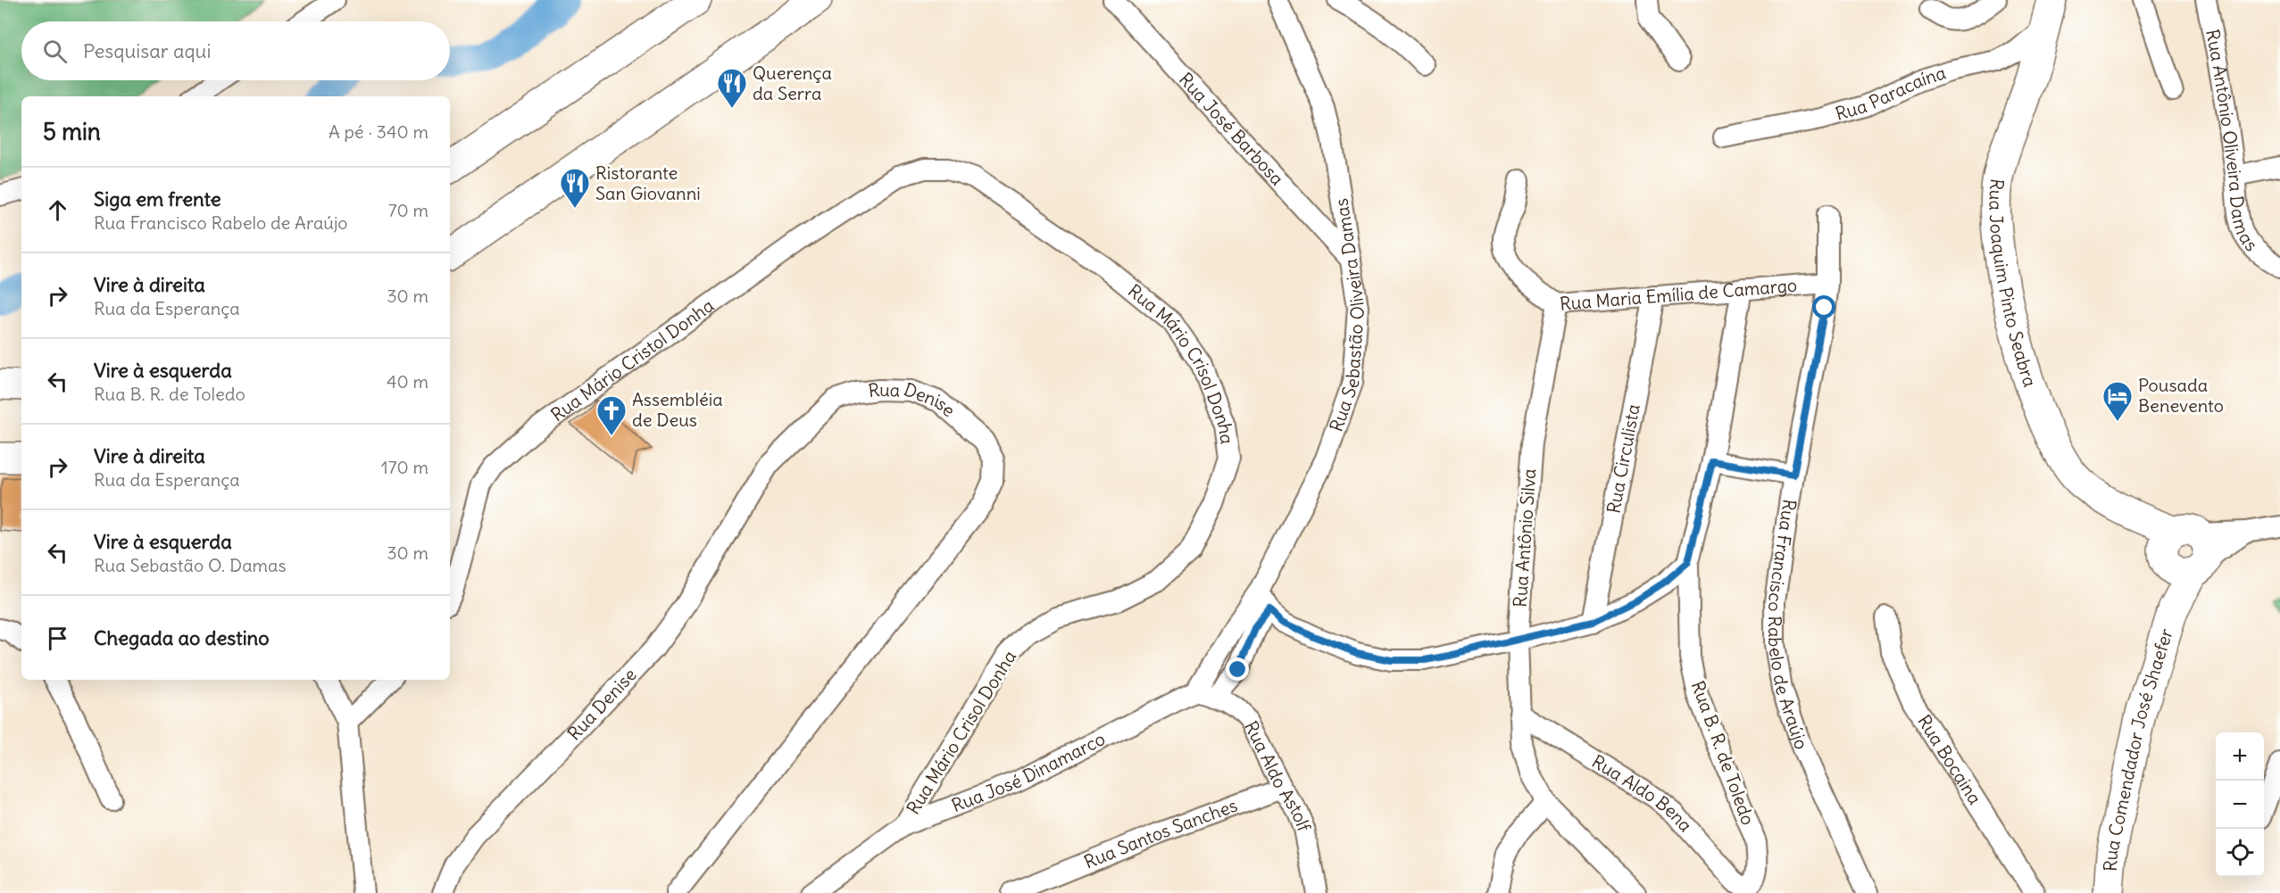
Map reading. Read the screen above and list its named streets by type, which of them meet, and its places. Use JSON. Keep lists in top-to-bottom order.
{
  "streets": {
    "street": [
      "Rua Paracaína",
      "Rua José Barbosa",
      "Rua Antônio Oliveira Damas",
      "Rua Joaquim Pinto Seabra",
      "Rua Maria Emília de Camargo",
      "Rua Sebastão Oliveira Damas",
      "Rua Mário Cristol Donha",
      "Rua Mário Crisol Donha",
      "Rua Denise",
      "Rua Circulista",
      "Rua Antônio Silva",
      "Rua Francisco Rabelo de Araújo",
      "Rua Comendador José Shaefer",
      "Rua B. R. de Toledo",
      "Rua Bocaina",
      "Rua José Dinamarco",
      "Rua Aldo Astolf",
      "Rua Aldo Bena",
      "Rua Santos Sanches"
    ]
  },
  "crossings": [
    ["Rua Paracaína", "Rua Joaquim Pinto Seabra"],
    ["Rua José Barbosa", "Rua Sebastão Oliveira Damas"],
    ["Rua Joaquim Pinto Seabra", "Rua Comendador José Shaefer"],
    ["Rua Maria Emília de Camargo", "Rua Circulista"],
    ["Rua Maria Emília de Camargo", "Rua Antônio Silva"],
    ["Rua Maria Emília de Camargo", "Rua Francisco Rabelo de Araújo"],
    ["Rua Maria Emília de Camargo", "Rua B. R. de Toledo"],
    ["Rua Sebastão Oliveira Damas", "Rua José Dinamarco"],
    ["Rua Sebastão Oliveira Damas", "Rua Aldo Astolf"],
    ["Rua Mário Cristol Donha", "Rua Mário Crisol Donha"],
    ["Rua Mário Crisol Donha", "Rua José Dinamarco"],
    ["Rua Antônio Silva", "Rua Aldo Bena"],
    ["Rua B. R. de Toledo", "Rua Aldo Bena"],
    ["Rua José Dinamarco", "Rua Aldo Astolf"],
    ["Rua Aldo Astolf", "Rua Santos Sanches"]
  ],
  "places": {
    "restaurant": ["Querença da Serra", "Ristorante San Giovanni"],
    "hotel": ["Pousada Benevento"],
    "church": ["Assembléia de Deus"]
  },
  "page": {
    "search": "Pesquisar aqui",
    "heading": ["5 min", "A pé · 340 m"],
    "list": [
      ["Siga em frente", "Rua Francisco Rabelo de Araújo", "70 m"],
      ["Vire à direita", "Rua da Esperança", "30 m"],
      ["Vire à esquerda", "Rua B. R. de Toledo", "40 m"],
      ["Vire à direita", "Rua da Esperança", "170 m"],
      ["Vire à esquerda", "Rua Sebastão O. Damas", "30 m"],
      "Chegada ao destino"
    ],
    "map_buttons": ["+", "−"]
  }
}
